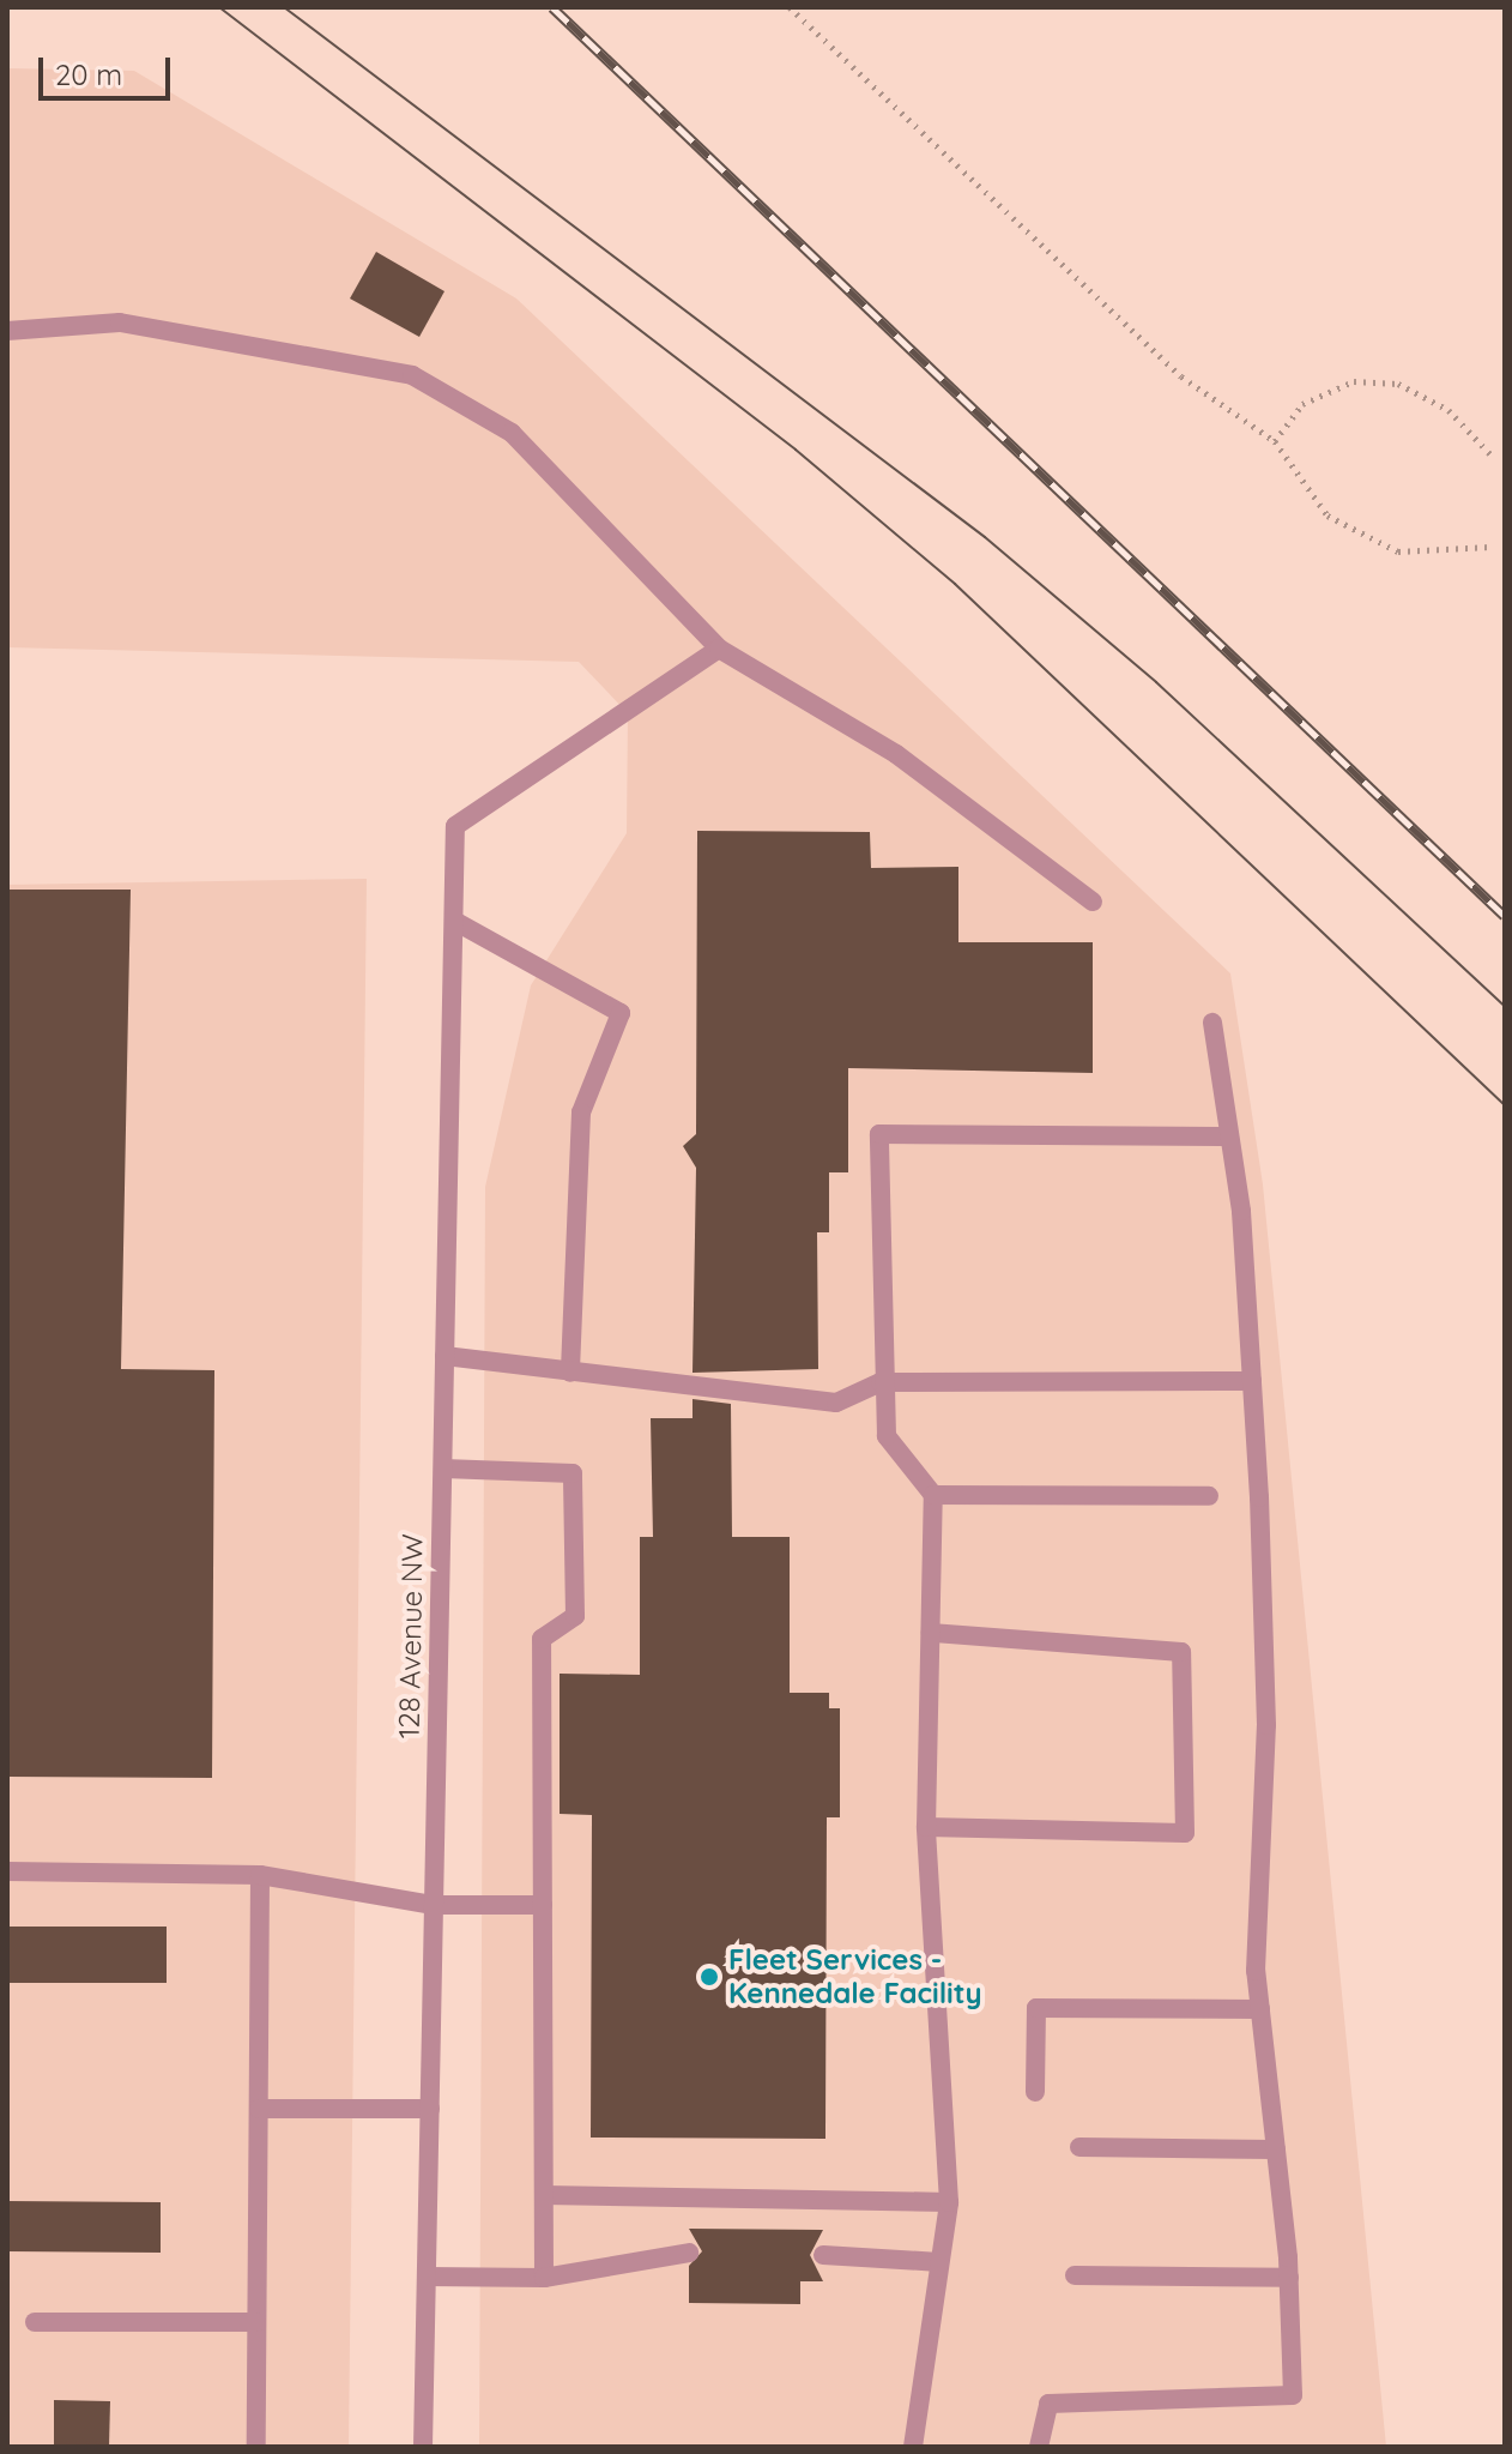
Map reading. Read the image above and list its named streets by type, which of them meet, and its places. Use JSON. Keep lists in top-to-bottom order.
{
  "streets": {
    "street": ["128 Avenue NW"]
  },
  "places": ["Fleet Services - Kennedale Facility"],
  "scale_bar": "20 m"
}
